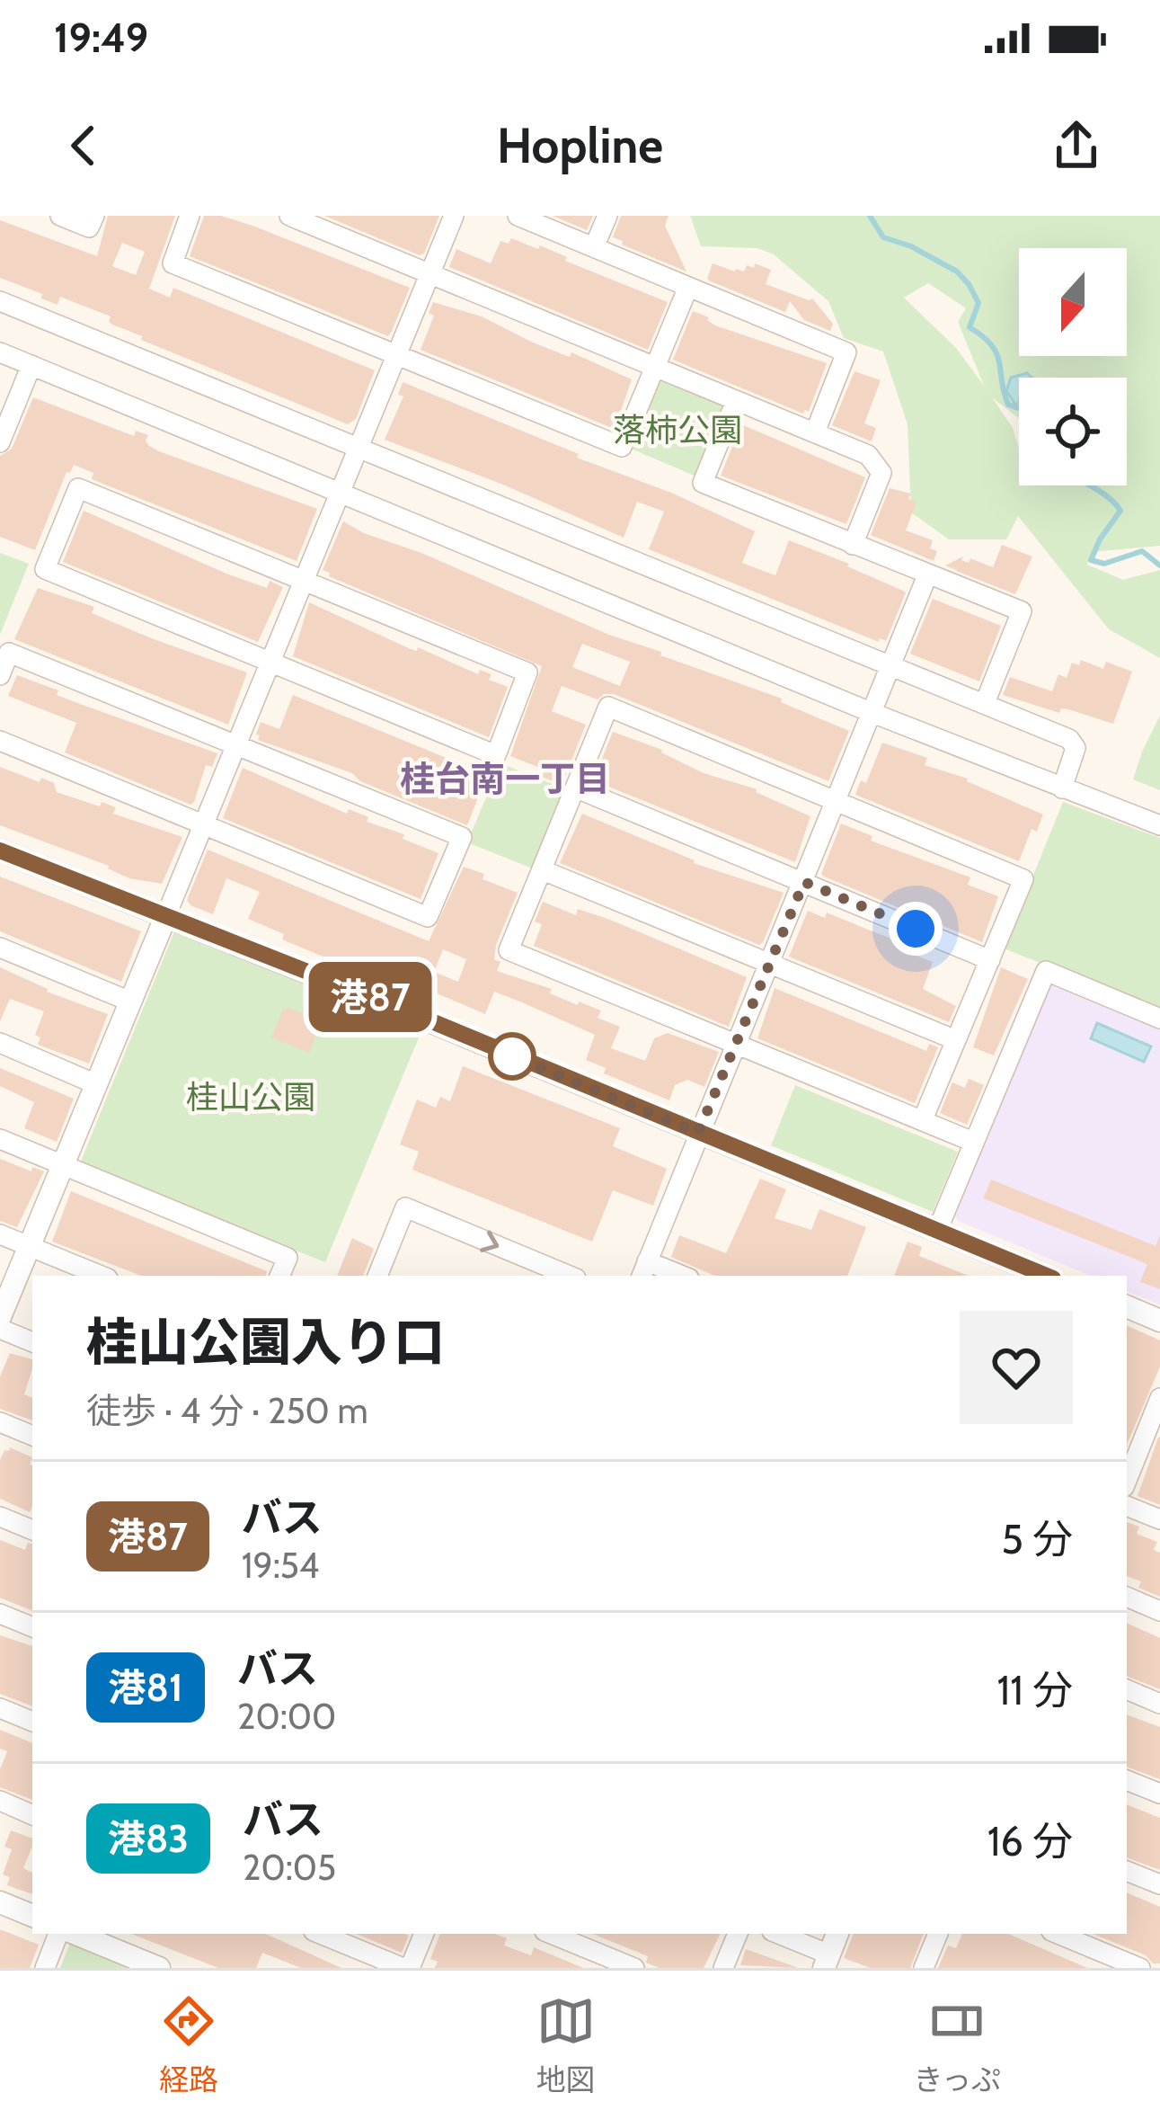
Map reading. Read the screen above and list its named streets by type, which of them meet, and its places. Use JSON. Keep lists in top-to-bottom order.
{
  "districts": ["桂台南一丁目"],
  "parks": ["落柿公園", "桂山公園"],
  "lines": ["bus line 港87"],
  "north": "bottom",
  "page": {
    "status": "19:49",
    "header": "Hopline",
    "on_map": "港87",
    "heading": ["桂山公園入り口", "徒歩 · 4 分 · 250 m"],
    "list": [
      {
        "mark": "港87",
        "name": "バス",
        "note": "19:54",
        "value": "5 分"
      },
      {
        "mark": "港81",
        "name": "バス",
        "note": "20:00",
        "value": "11 分"
      },
      {
        "mark": "港83",
        "name": "バス",
        "note": "20:05",
        "value": "16 分"
      }
    ],
    "tabs": ["経路", "地図", "きっぷ"]
  }
}
